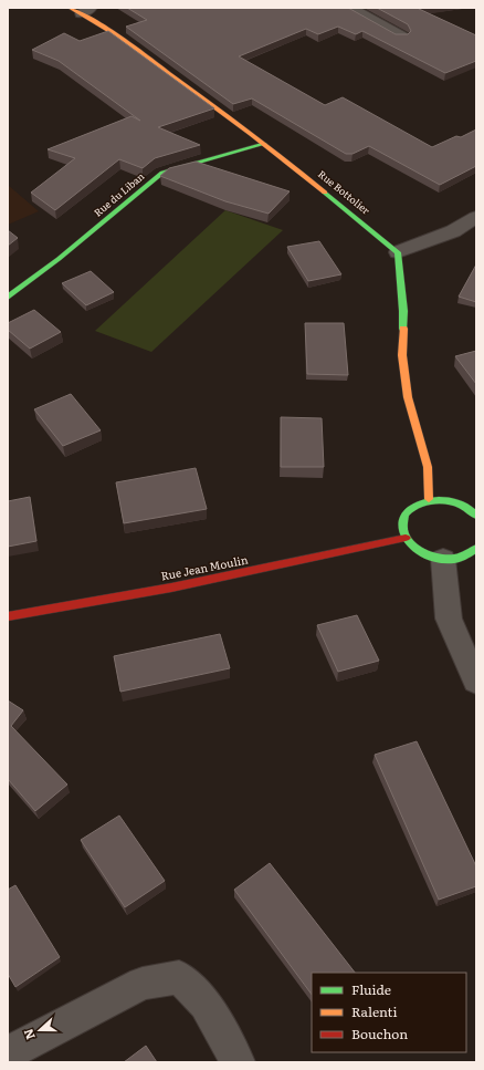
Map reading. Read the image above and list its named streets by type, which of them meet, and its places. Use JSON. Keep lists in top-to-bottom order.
{
  "streets": {
    "street": ["Rue Bottolier", "Rue du Liban", "Rue Jean Moulin"]
  },
  "crossings": [
    ["Rue Bottolier", "Rue du Liban"]
  ],
  "legend": ["Fluide", "Ralenti", "Bouchon"],
  "north": "left"
}
